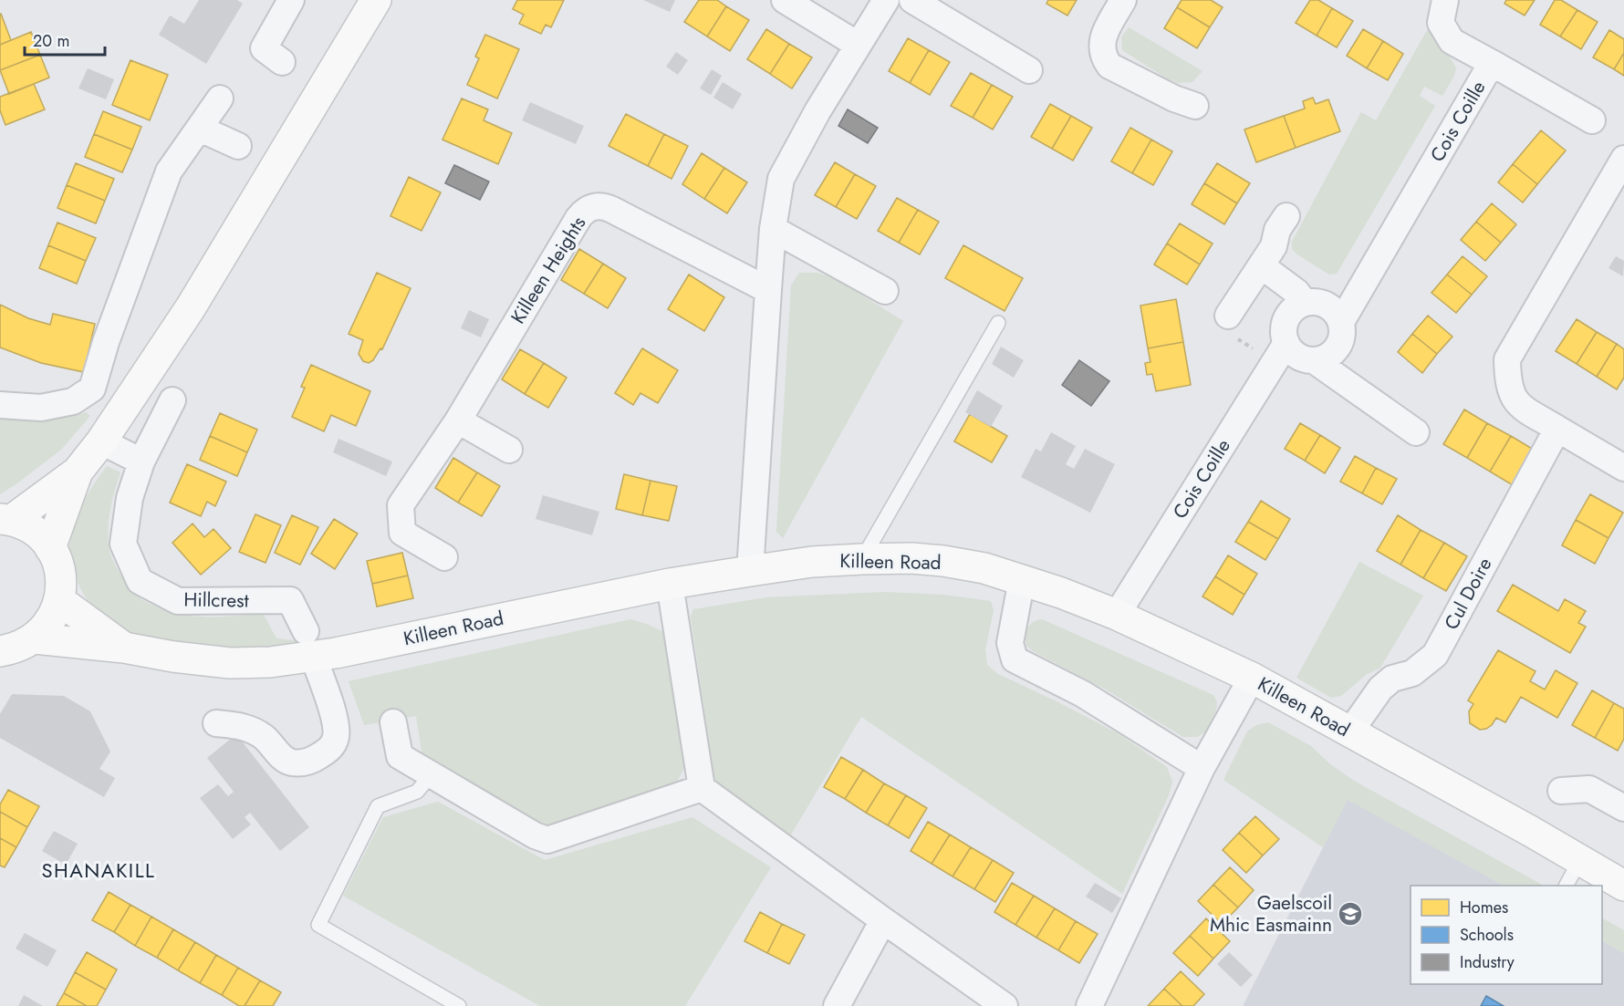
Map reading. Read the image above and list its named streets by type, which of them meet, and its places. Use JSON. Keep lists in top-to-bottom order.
{
  "streets": {
    "street": [
      "Cois Coille",
      "Killeen Heights",
      "Killeen Road",
      "Cul Doire",
      "Hillcrest"
    ]
  },
  "crossings": [
    ["Cois Coille", "Killeen Road"],
    ["Killeen Road", "Cul Doire"],
    ["Killeen Road", "Hillcrest"]
  ],
  "districts": ["SHANAKILL"],
  "places": {
    "school or university": ["Gaelscoil Mhic Easmainn"]
  },
  "legend": ["Homes", "Schools", "Industry"],
  "scale_bar": "20 m"
}
